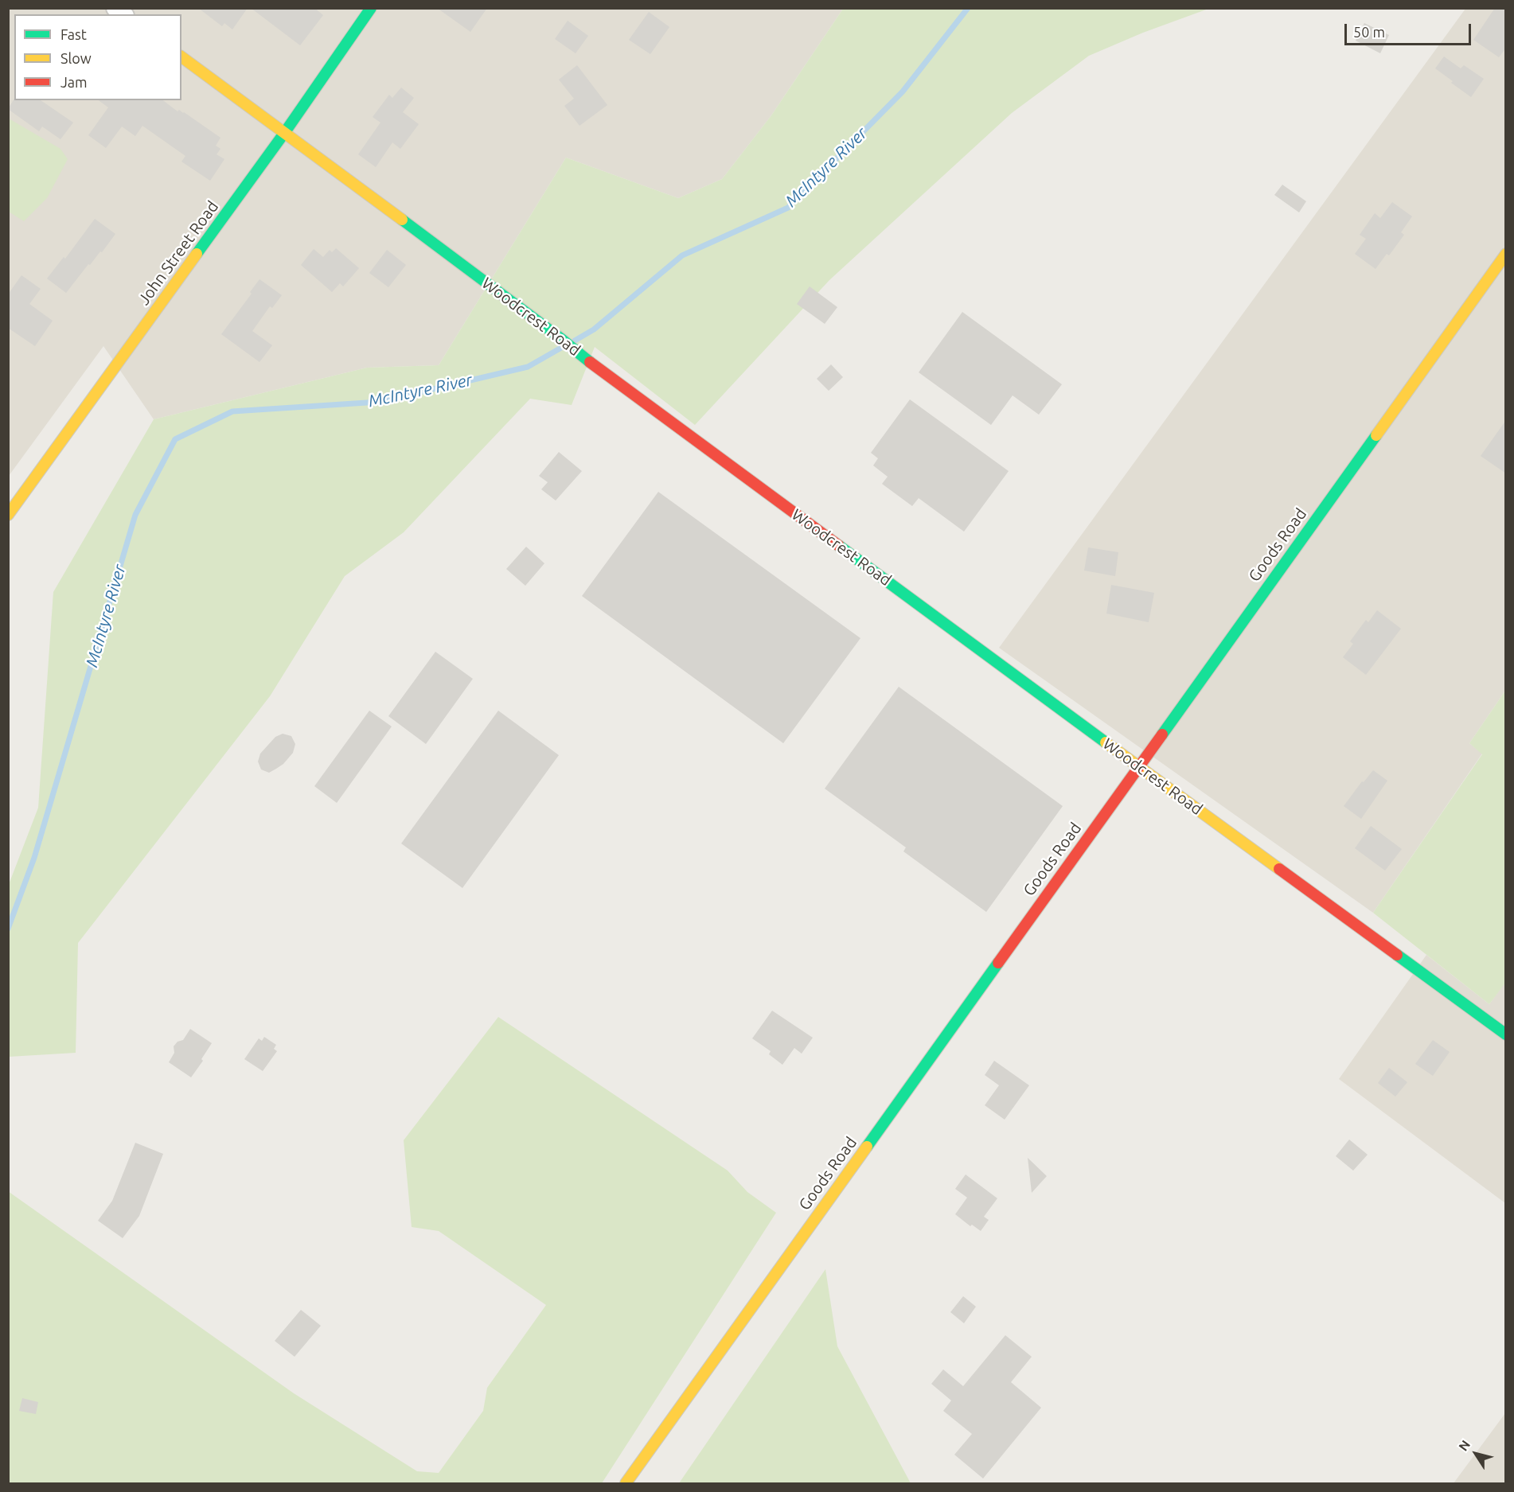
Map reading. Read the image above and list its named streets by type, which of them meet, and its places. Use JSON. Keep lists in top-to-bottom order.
{
  "streets": {
    "street": ["John Street Road", "Woodcrest Road", "Goods Road"]
  },
  "crossings": [
    ["John Street Road", "Woodcrest Road"],
    ["Woodcrest Road", "Goods Road"]
  ],
  "water": ["McIntyre River"],
  "legend": ["Fast", "Slow", "Jam"],
  "scale_bar": "50 m",
  "north": "top left"
}
